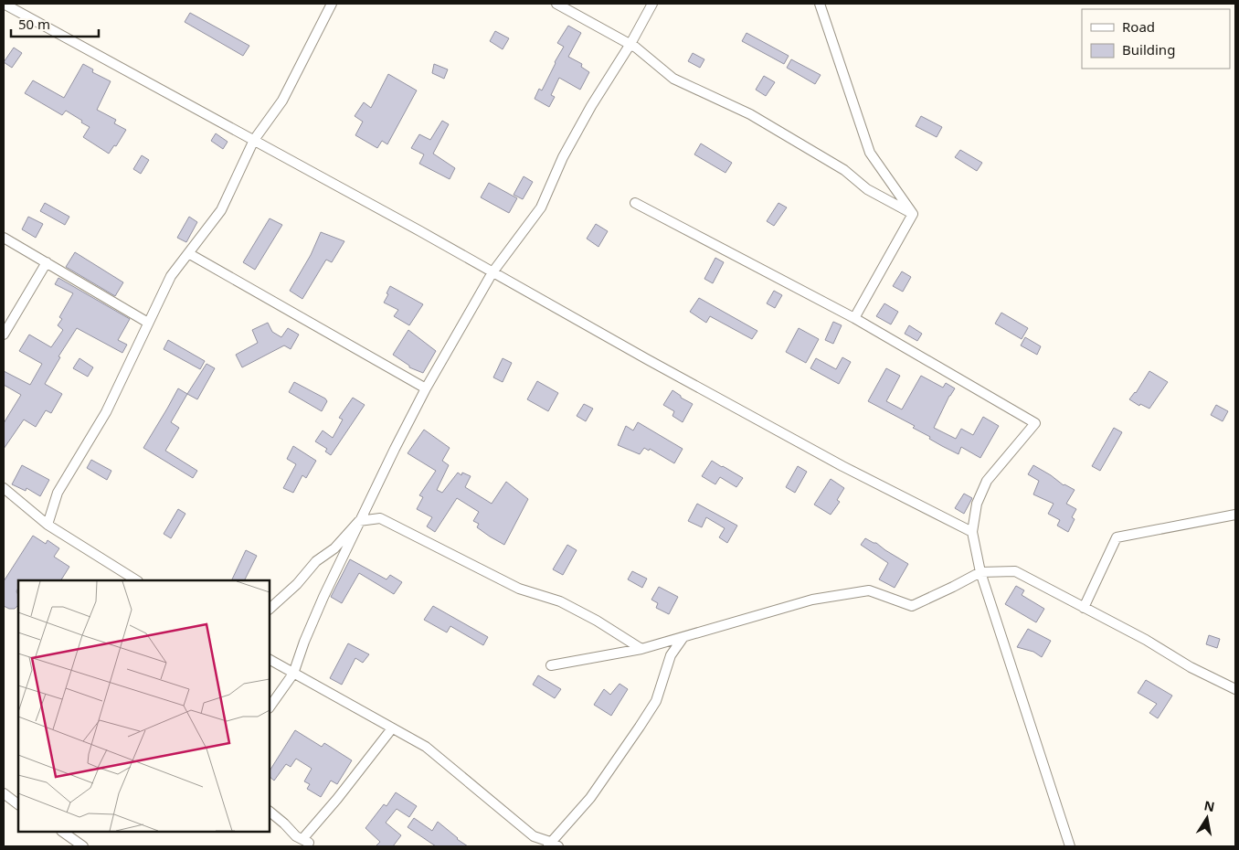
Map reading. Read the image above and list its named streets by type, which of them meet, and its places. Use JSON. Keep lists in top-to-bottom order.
{
  "legend": ["Road", "Building"],
  "scale_bar": "50 m",
  "north": "top"
}
